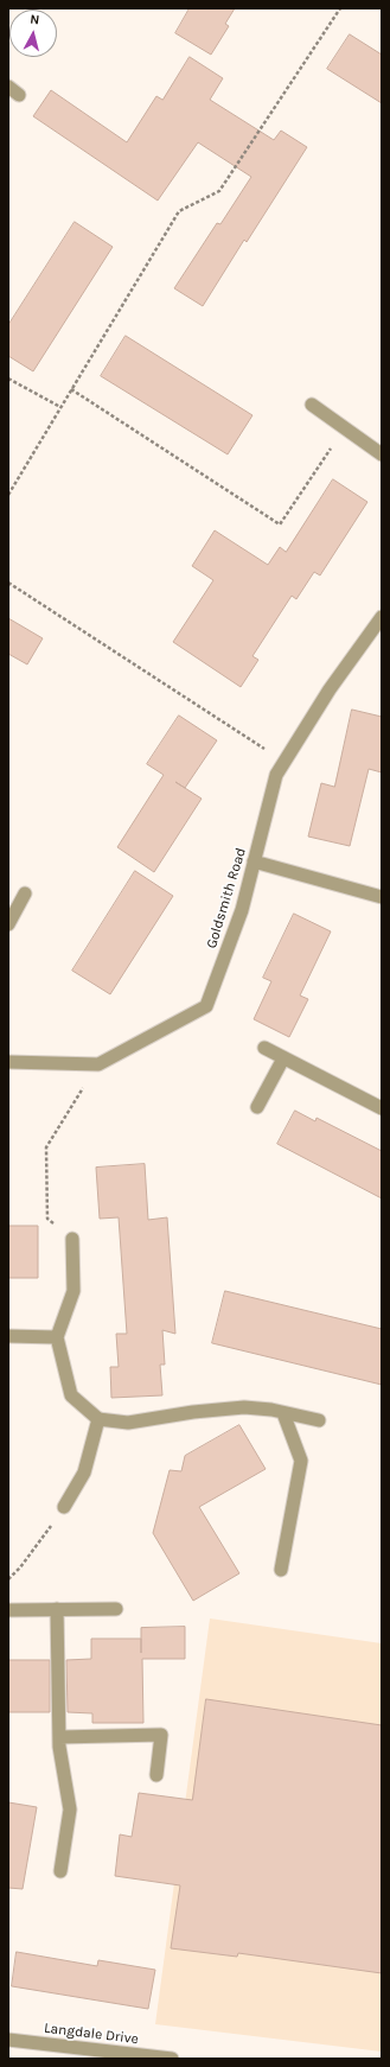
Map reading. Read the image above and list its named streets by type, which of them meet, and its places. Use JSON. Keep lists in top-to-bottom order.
{
  "streets": {
    "street": ["Goldsmith Road", "Langdale Drive"]
  },
  "north": "top"
}
